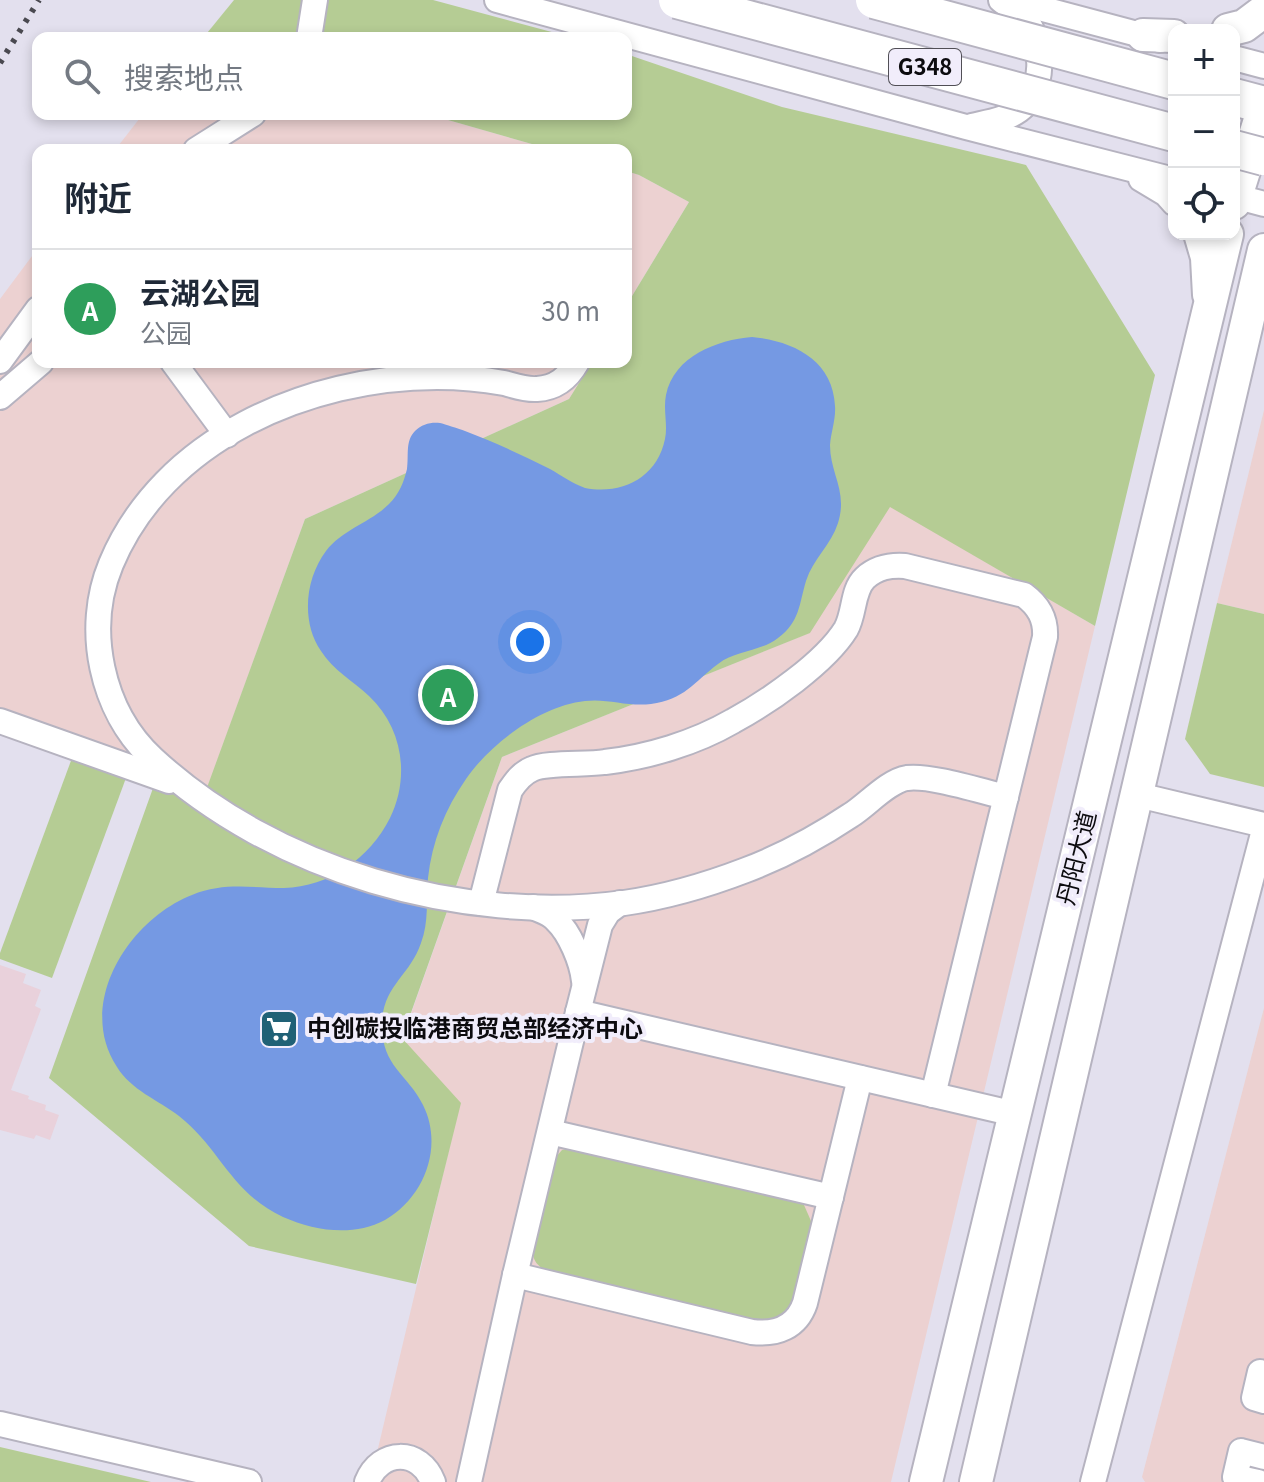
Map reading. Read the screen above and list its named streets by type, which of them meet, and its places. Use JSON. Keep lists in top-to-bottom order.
{
  "streets": {
    "highway": ["G348"],
    "main road": ["丹阳大道"]
  },
  "places": {
    "supermarket": ["中创碳投临港商贸总部经济中心"]
  },
  "page": {
    "map_buttons": ["+", "−"],
    "search": "搜索地点",
    "heading": "附近",
    "list": [
      {
        "mark": "A",
        "name": "云湖公园",
        "note": "公园",
        "value": "30 m"
      }
    ],
    "pins": "A"
  }
}
